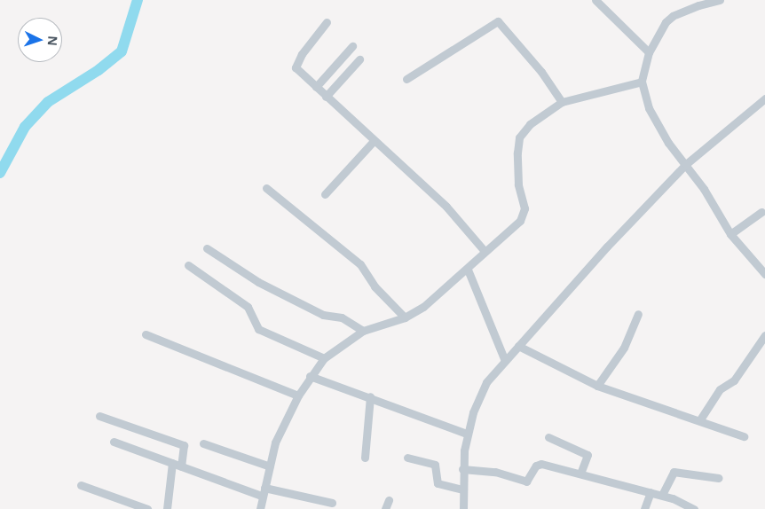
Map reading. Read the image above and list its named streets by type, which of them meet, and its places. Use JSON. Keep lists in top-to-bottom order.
{
  "north": "right"
}
